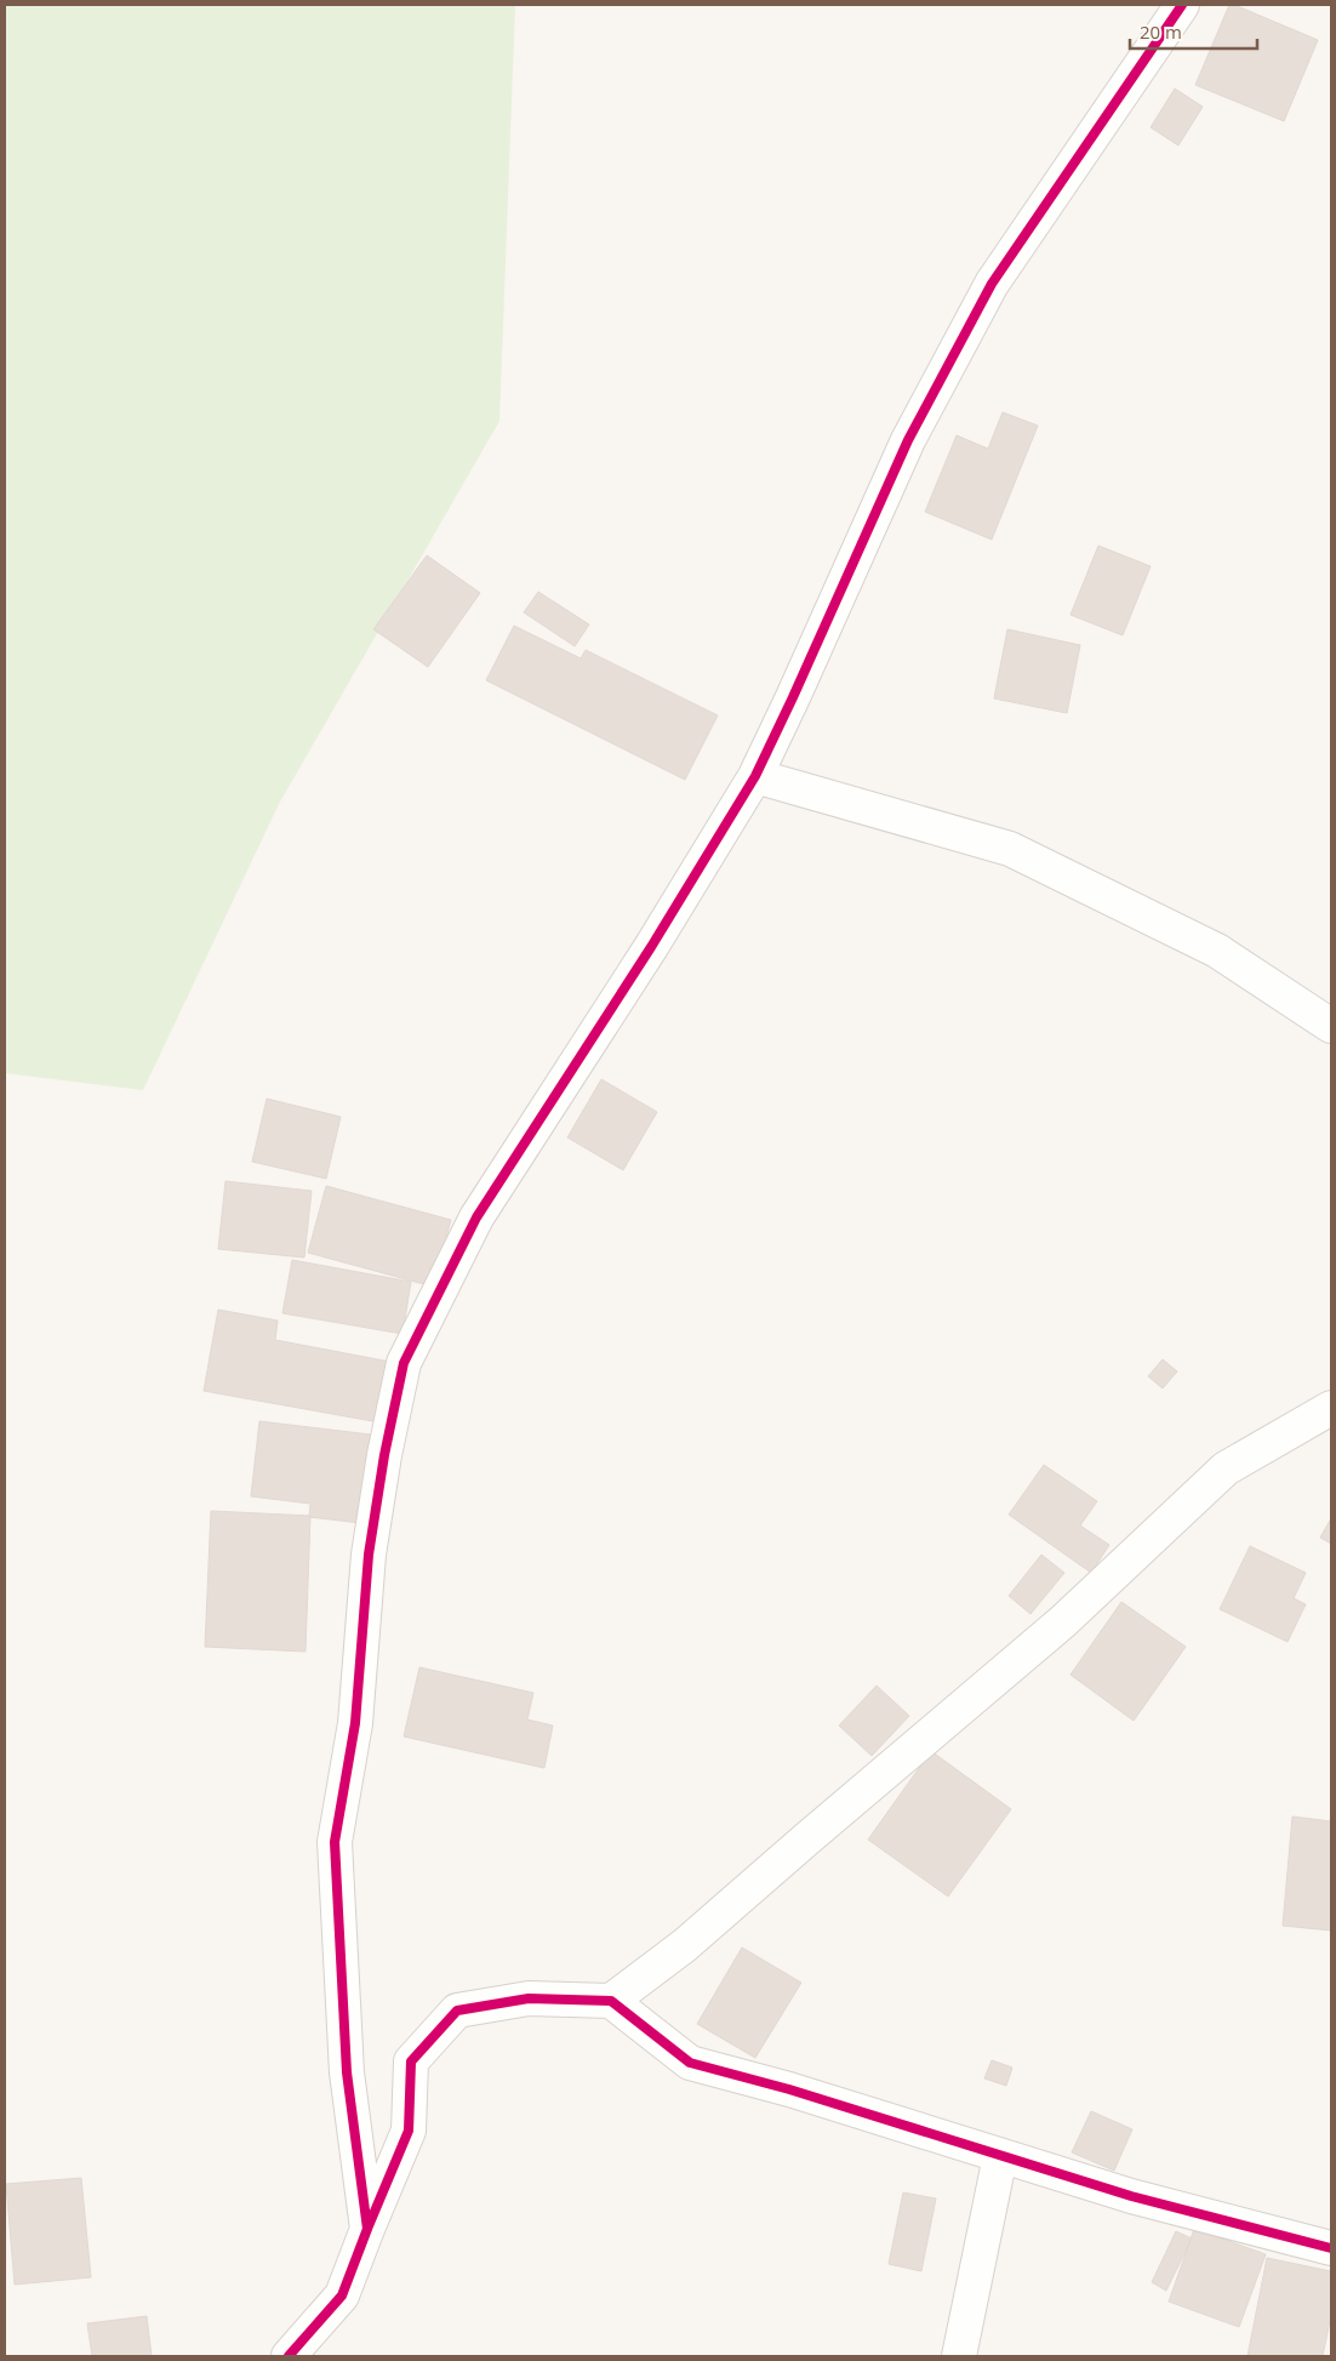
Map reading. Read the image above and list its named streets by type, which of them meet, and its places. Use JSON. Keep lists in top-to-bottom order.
{
  "scale_bar": "20 m"
}
